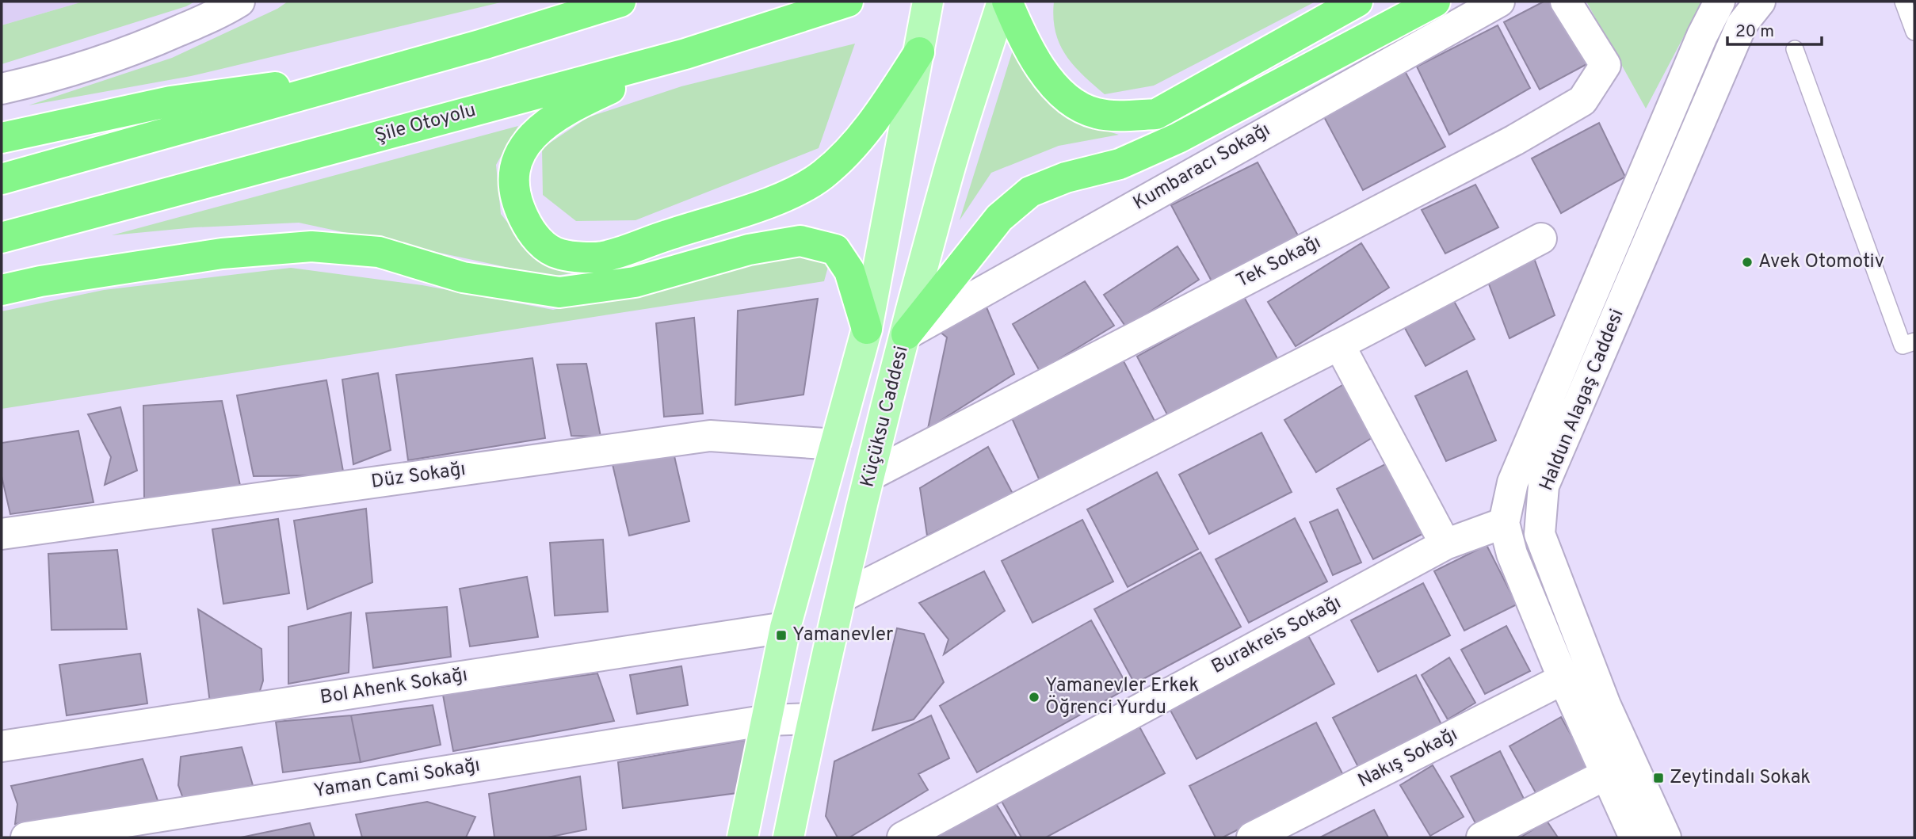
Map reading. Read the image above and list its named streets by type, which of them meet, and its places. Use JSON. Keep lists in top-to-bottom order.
{
  "streets": {
    "highway": ["Şile Otoyolu"],
    "main road": ["Küçüksu Caddesi"],
    "street": [
      "Kumbaracı Sokağı",
      "Tek Sokağı",
      "Haldun Alagaş Caddesi",
      "Düz Sokağı",
      "Burakreis Sokağı",
      "Bol Ahenk Sokağı",
      "Nakış Sokağı",
      "Yaman Cami Sokağı"
    ]
  },
  "crossings": [
    ["Kumbaracı Sokağı", "Küçüksu Caddesi"],
    ["Tek Sokağı", "Küçüksu Caddesi"],
    ["Haldun Alagaş Caddesi", "Burakreis Sokağı"],
    ["Haldun Alagaş Caddesi", "Nakış Sokağı"],
    ["Küçüksu Caddesi", "Düz Sokağı"],
    ["Küçüksu Caddesi", "Bol Ahenk Sokağı"],
    ["Küçüksu Caddesi", "Yaman Cami Sokağı"]
  ],
  "places": {
    "other": ["Avek Otomotiv", "Yamanevler Erkek Öğrenci Yurdu"],
    "transit": ["Yamanevler", "Zeytindalı Sokak"]
  },
  "scale_bar": "20 m"
}
